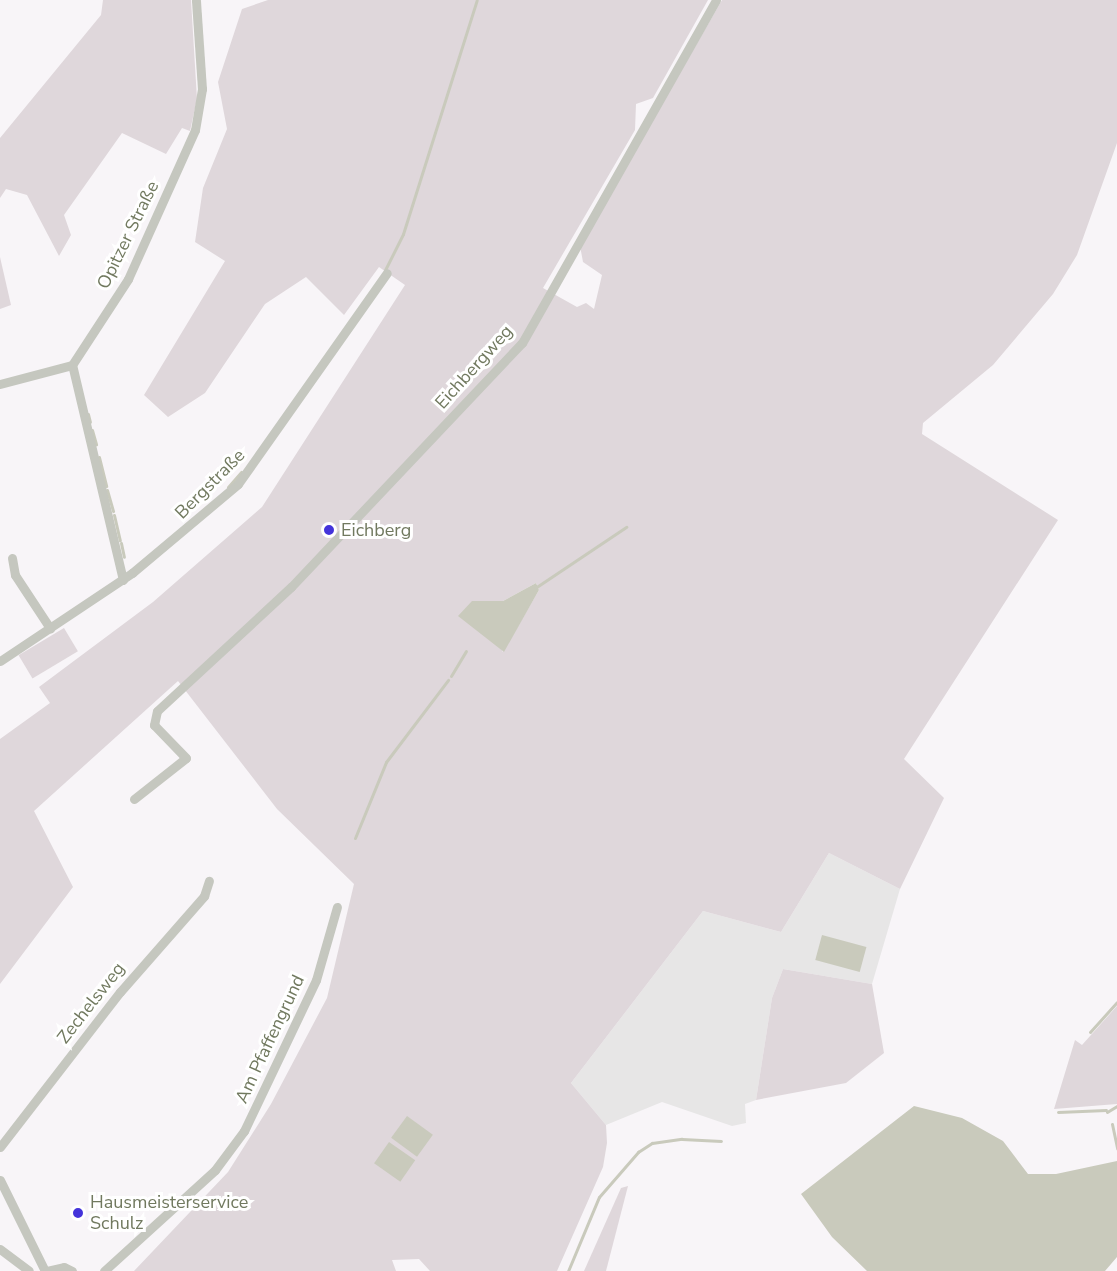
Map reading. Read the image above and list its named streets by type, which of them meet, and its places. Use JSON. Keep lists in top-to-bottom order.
{
  "streets": {
    "street": [
      "Opitzer Straße",
      "Eichbergweg",
      "Bergstraße",
      "Zechelsweg",
      "Am Pfaffengrund"
    ]
  },
  "places": ["Eichberg", "Hausmeisterservice Schulz"]
}
